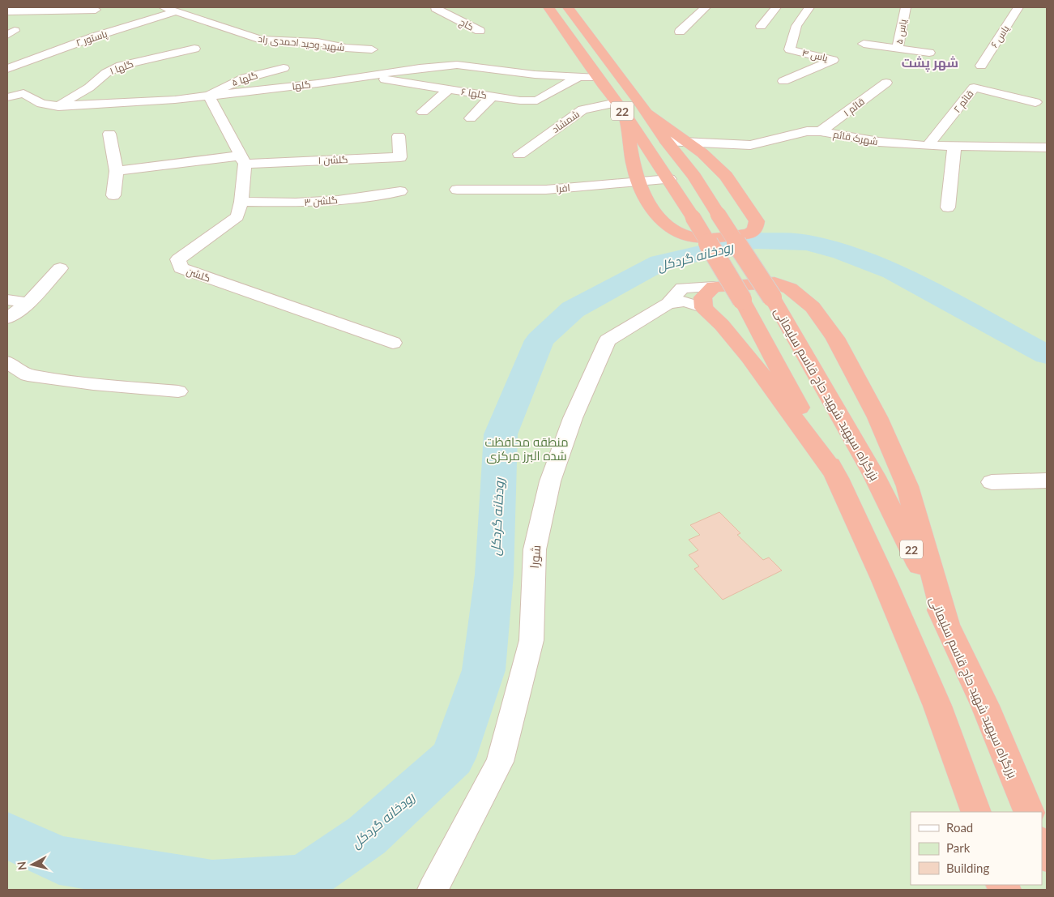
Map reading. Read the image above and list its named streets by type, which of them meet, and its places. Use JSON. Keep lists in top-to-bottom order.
{
  "streets": {
    "highway": ["22", "بزرگراه سپهبد شهید حاج قاسم سلیمانی"],
    "street": [
      "کاج",
      "یاس ۵",
      "یاس ۶",
      "پاستور ۲",
      "شهید وحید احمدی راد",
      "یاس ۴",
      "گلها ۱",
      "گلها ۵",
      "گلها",
      "گلها ۶",
      "قائم ۲",
      "قائم ۱",
      "شمشاد",
      "شهرک قائم",
      "گلشن ۱",
      "افرا",
      "گلشن ۳",
      "گلشن",
      "شورا"
    ]
  },
  "crossings": [
    ["پاستور ۲", "شهید وحید احمدی راد"],
    ["گلها ۱", "گلها"],
    ["گلها ۵", "گلها"],
    ["گلها", "گلها ۶"],
    ["گلها", "22"],
    ["قائم ۲", "شهرک قائم"],
    ["قائم ۱", "شهرک قائم"],
    ["22", "شمشاد"],
    ["22", "افرا"],
    ["شهرک قائم", "بزرگراه سپهبد شهید حاج قاسم سلیمانی"],
    ["گلشن ۱", "گلشن"],
    ["گلشن ۳", "گلشن"]
  ],
  "districts": ["شهر پشت"],
  "water": ["رودخانه گردکل"],
  "parks": ["منطقه محافظت شده البرز مرکزی"],
  "legend": ["Road", "Park", "Building"],
  "north": "left"
}
